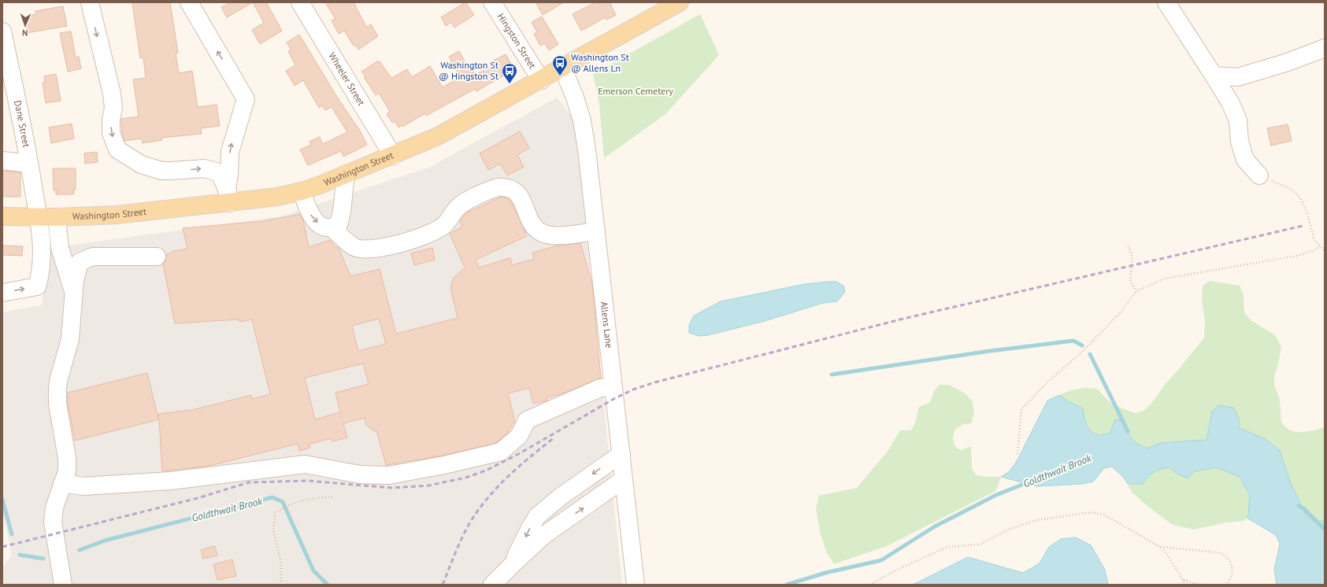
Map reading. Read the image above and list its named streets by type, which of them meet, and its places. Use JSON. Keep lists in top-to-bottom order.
{
  "streets": {
    "main road": ["Washington Street"],
    "street": [
      "Hingston Street",
      "Wheeler Street",
      "Dane Street",
      "Allens Lane"
    ]
  },
  "crossings": [
    ["Hingston Street", "Washington Street"],
    ["Wheeler Street", "Washington Street"],
    ["Dane Street", "Washington Street"],
    ["Washington Street", "Allens Lane"]
  ],
  "water": ["Goldthwait Brook"],
  "parks": ["Emerson Cemetery"],
  "places": {
    "bus stop": ["Washington St @ Allens Ln", "Washington St @ Hingston St"]
  },
  "north": "bottom"
}
